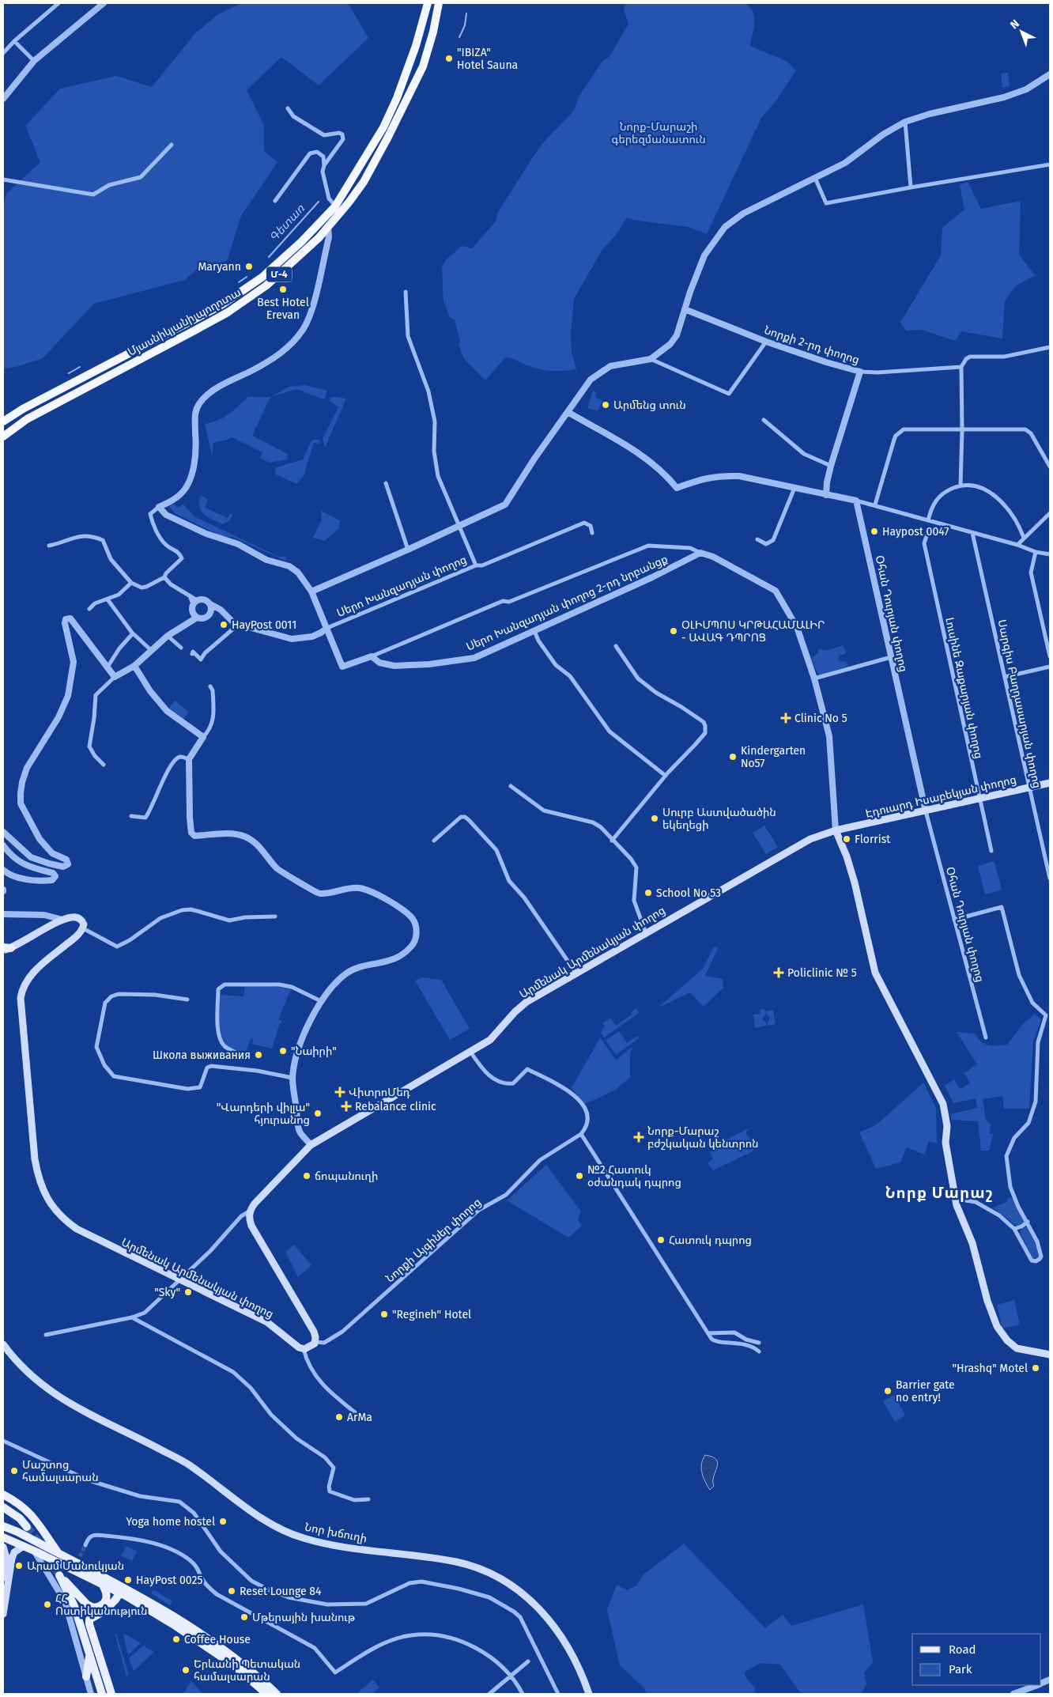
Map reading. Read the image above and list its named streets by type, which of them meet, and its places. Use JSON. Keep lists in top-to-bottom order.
{
  "streets": {
    "highway": ["Մ-4", "Մյասնիկյանի պողոտա"],
    "main road": ["Էդուարդ Իսաբեկյան փողոց", "Արմենակ Արմենակյան փողոց", "Նոր խճուղի"],
    "street": [
      "Նորքի 2-րդ փողոց",
      "Սերո Խանզադյան փողոց",
      "Սերո Խանզադյան փողոց 2-րդ նրբանցք",
      "Օհան Դուրյան փողոց",
      "Լուսինե Զաքարյան փողոց",
      "Սարգիս Բաղդասարյան փողոց",
      "Նորքի Այգիներ փողոց"
    ]
  },
  "crossings": [
    ["Սերո Խանզադյան փողոց", "Սերո Խանզադյան փողոց 2-րդ նրբանցք"],
    ["Օհան Դուրյան փողոց", "Էդուարդ Իսաբեկյան փողոց"],
    ["Լուսինե Զաքարյան փողոց", "Էդուարդ Իսաբեկյան փողոց"],
    ["Սարգիս Բաղդասարյան փողոց", "Էդուարդ Իսաբեկյան փողոց"],
    ["Էդուարդ Իսաբեկյան փողոց", "Արմենակ Արմենակյան փողոց"]
  ],
  "districts": ["Նորք Մարաշ"],
  "water": ["Գետառ"],
  "parks": ["Նորք-Մարաշի գերեզմանատուն"],
  "places": {
    "other": [
      "\"IBIZA\" Hotel Sauna",
      "Maryann",
      "Best Hotel Erevan",
      "Արմենց տուն",
      "Haypost 0047",
      "HayPost 0011",
      "ՕԼԻՄՊՈՍ ԿՐԹԱՀԱՄԱԼԻՐ - ԱՎԱԳ ԴՊՐՈՑ",
      "Kindergarten No57",
      "Սուրբ Աստվածածին եկեղեցի",
      "Florrist",
      "School No 53",
      "\"Նաիրի\"",
      "Школа выживания",
      "\"Վարդերի վիլլա\" հյուրանոց",
      "ճոպանուղի",
      "№2 Հատուկ օժանդակ դպրոց",
      "Հատուկ դպրոց",
      "\"Sky\"",
      "\"Regineh\" Hotel",
      "\"Hrashq\" Motel",
      "Barrier gate no entry!",
      "ArMa",
      "Մաշտոց համալսարան",
      "Yoga home hostel",
      "Արամ Մանուկյան",
      "HayPost 0025",
      "Reset Lounge 84",
      "ՀՀ Ոստիկանություն",
      "Մթերային խանութ",
      "Coffee House",
      "Երևանի Պետական համալսարան"
    ],
    "health": [
      "Clinic No 5",
      "Policlinic № 5",
      "ՎիտրոՄեդ",
      "Rebalance clinic",
      "Նորք-Մարաշ բժշկական կենտրոն"
    ]
  },
  "legend": ["Road", "Park"],
  "north": "top left"
}
